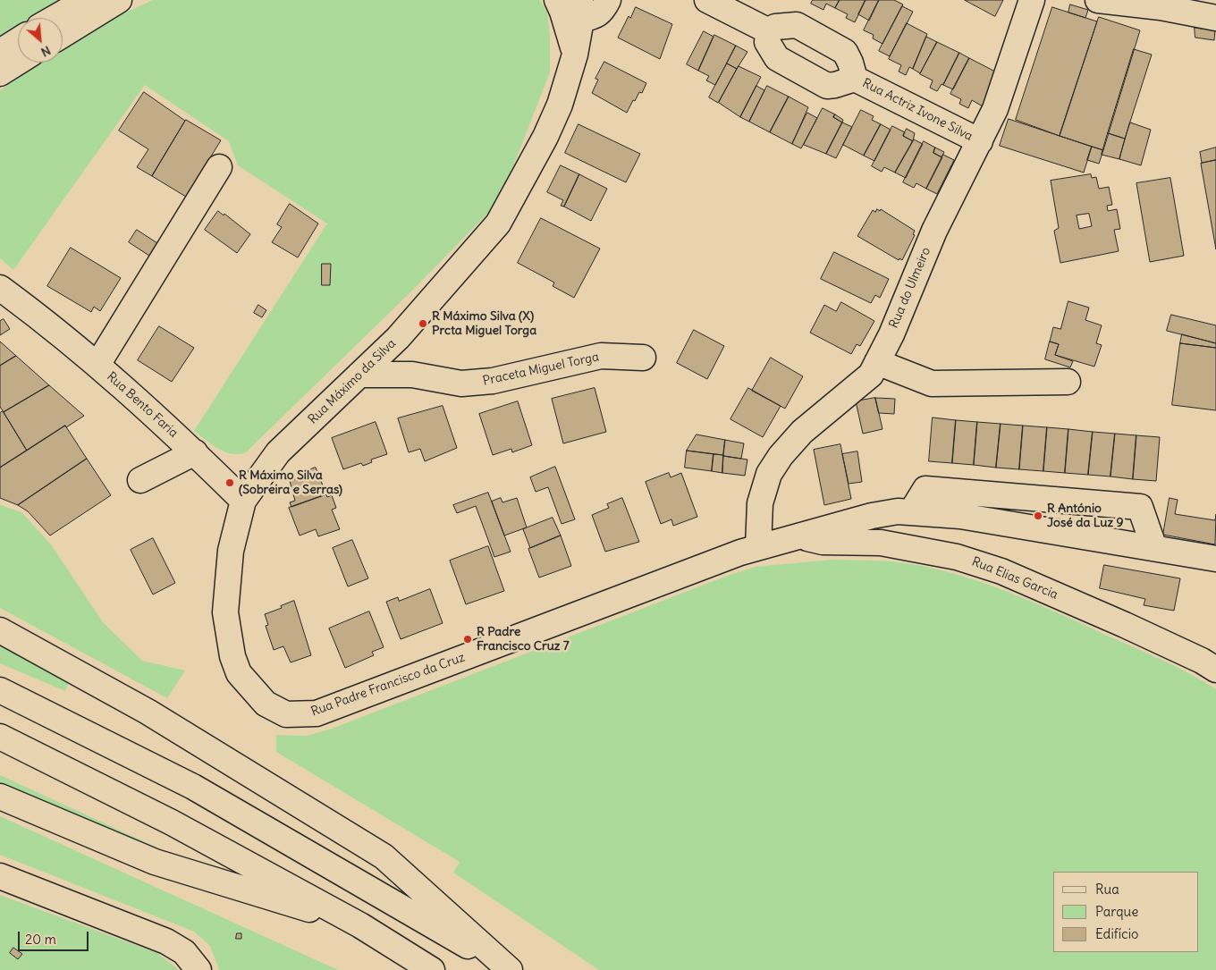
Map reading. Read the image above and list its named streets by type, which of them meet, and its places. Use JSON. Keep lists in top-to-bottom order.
{
  "streets": {
    "main road": [
      "Rua Actriz Ivone Silva",
      "Rua do Ulmeiro",
      "Praceta Miguel Torga",
      "Rua Máximo da Silva",
      "Rua Bento Faria",
      "Rua Elias Garcia",
      "Rua Padre Francisco da Cruz"
    ]
  },
  "crossings": [
    ["Rua Actriz Ivone Silva", "Rua do Ulmeiro"],
    ["Rua do Ulmeiro", "Rua Padre Francisco da Cruz"],
    ["Praceta Miguel Torga", "Rua Máximo da Silva"],
    ["Rua Máximo da Silva", "Rua Bento Faria"],
    ["Rua Máximo da Silva", "Rua Padre Francisco da Cruz"],
    ["Rua Elias Garcia", "Rua Padre Francisco da Cruz"]
  ],
  "places": [
    "R Máximo Silva (X) Prcta Miguel Torga",
    "R Máximo Silva (Sobreira e Serras)",
    "R António José da Luz 9",
    "R Padre Francisco Cruz 7"
  ],
  "legend": ["Rua", "Parque", "Edifício"],
  "scale_bar": "20 m",
  "north": "bottom right"
}
